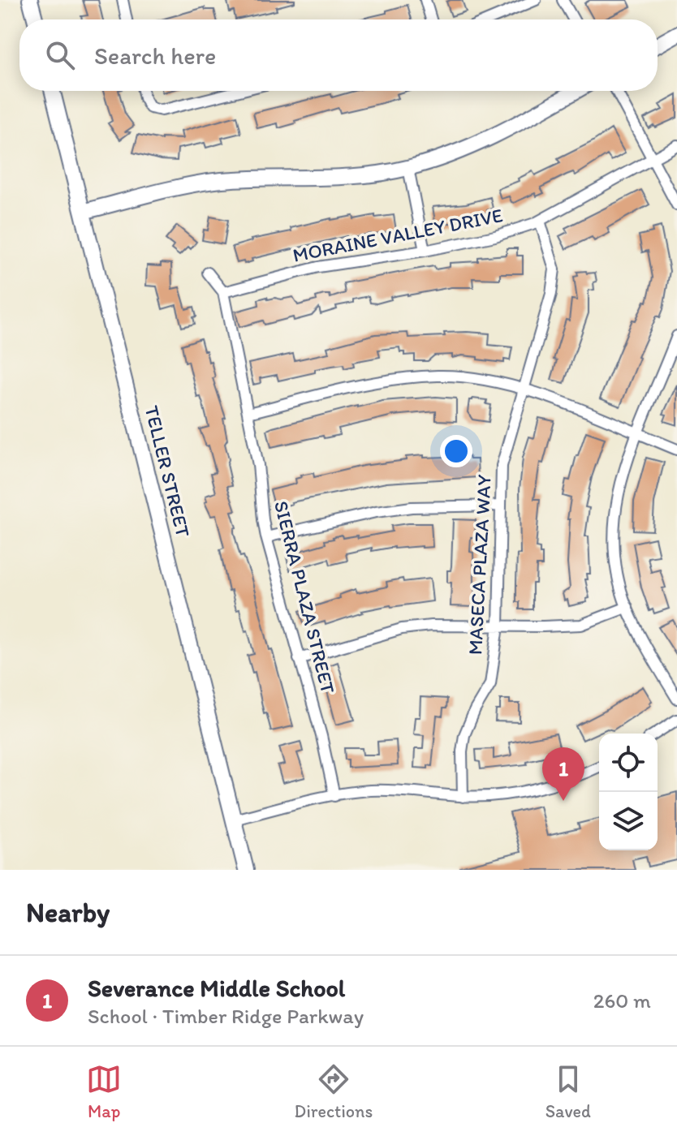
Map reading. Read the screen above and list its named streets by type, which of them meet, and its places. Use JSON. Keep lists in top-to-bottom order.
{
  "streets": {
    "street": [
      "MORAINE VALLEY DRIVE",
      "TELLER STREET",
      "MASECA PLAZA WAY",
      "SIERRA PLAZA STREET"
    ]
  },
  "crossings": [
    ["MORAINE VALLEY DRIVE", "MASECA PLAZA WAY"],
    ["MORAINE VALLEY DRIVE", "SIERRA PLAZA STREET"]
  ],
  "page": {
    "search": "Search here",
    "pins": "1",
    "heading": "Nearby",
    "list": [
      {
        "mark": "1",
        "name": "Severance Middle School",
        "note": "School · Timber Ridge Parkway",
        "value": "260 m"
      }
    ],
    "nav": ["Map", "Directions", "Saved"]
  }
}
